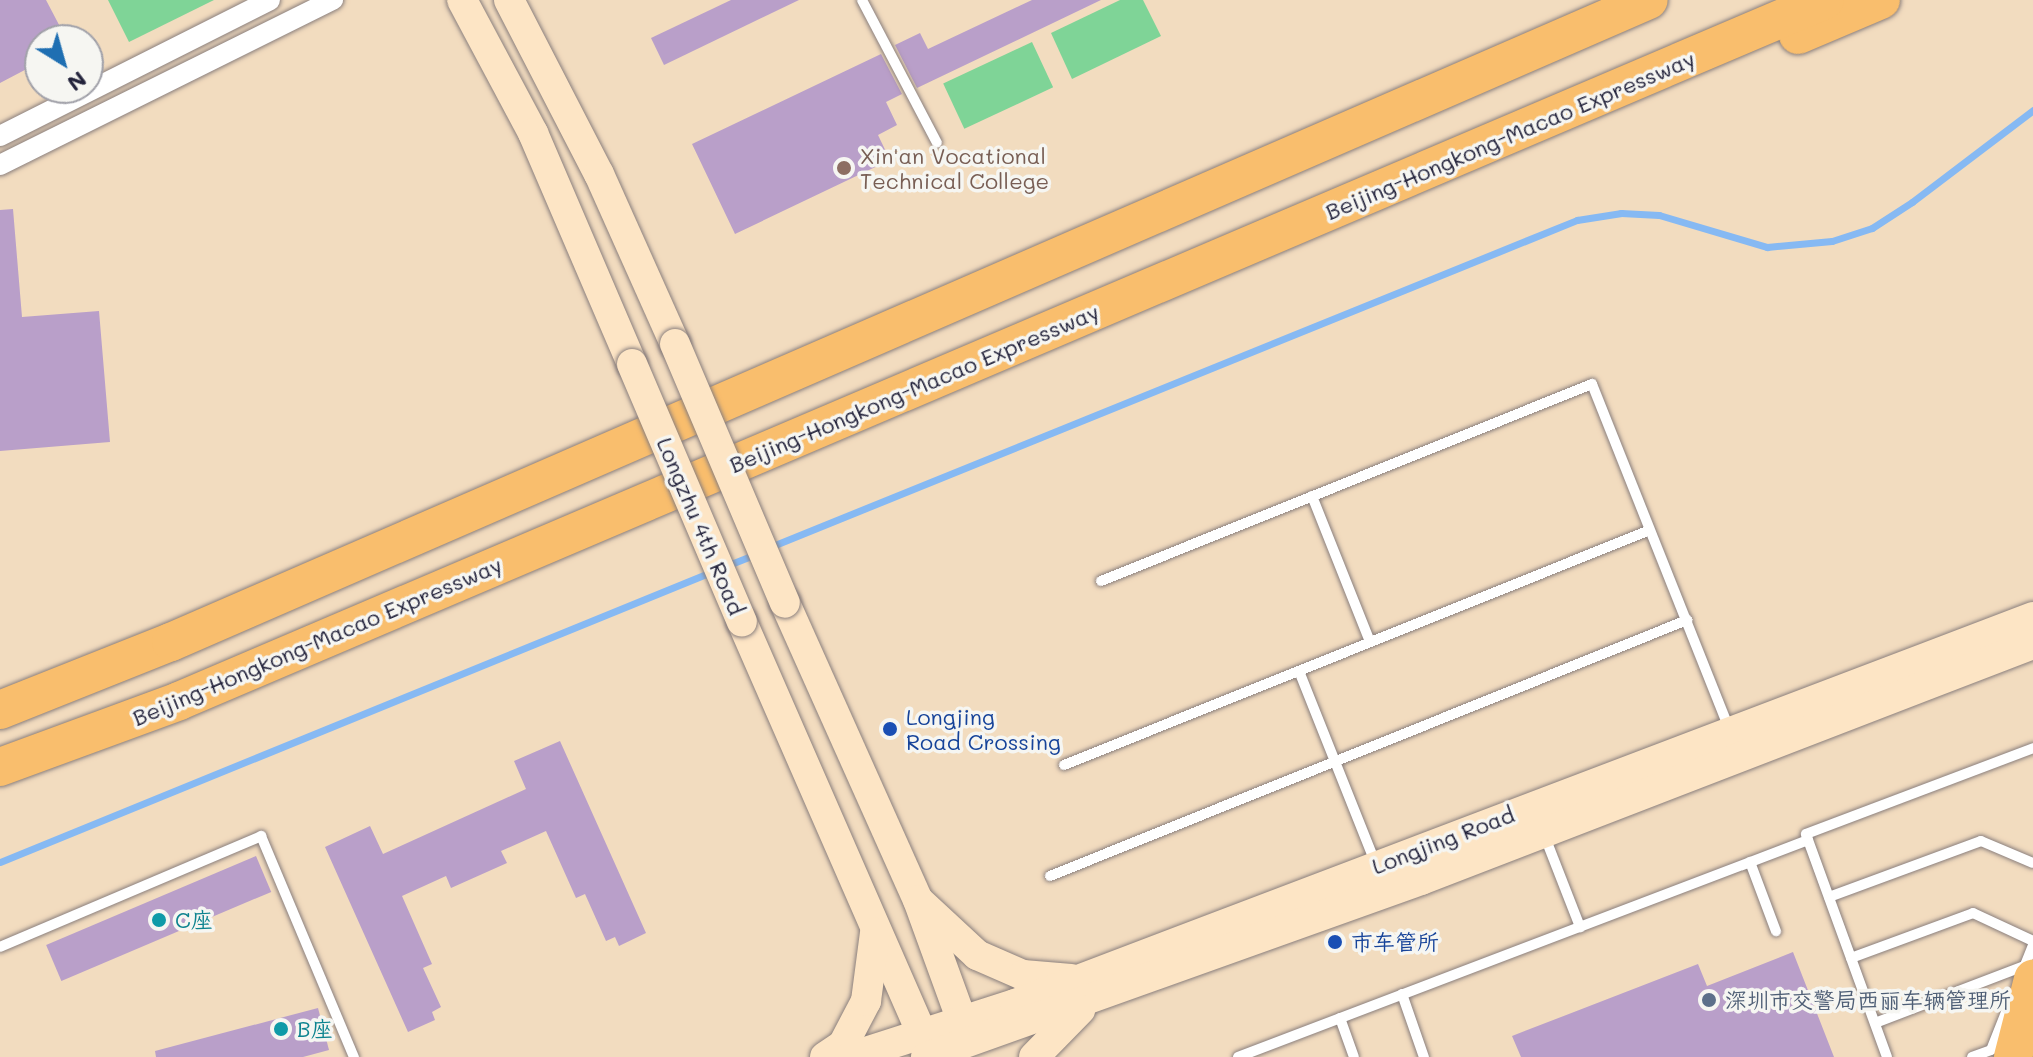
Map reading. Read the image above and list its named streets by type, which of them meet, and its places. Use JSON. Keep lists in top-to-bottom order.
{
  "streets": {
    "highway": ["Beijing-Hongkong-Macao Expressway"],
    "main road": ["Longzhu 4th Road", "Longjing Road"]
  },
  "crossings": [
    ["Longzhu 4th Road", "Longjing Road"]
  ],
  "places": [
    "Xin'an Vocational Technical College",
    "Longjing Road Crossing",
    "C座",
    "市车管所",
    "深圳市交警局西丽车辆管理所",
    "B座"
  ],
  "north": "bottom right"
}
